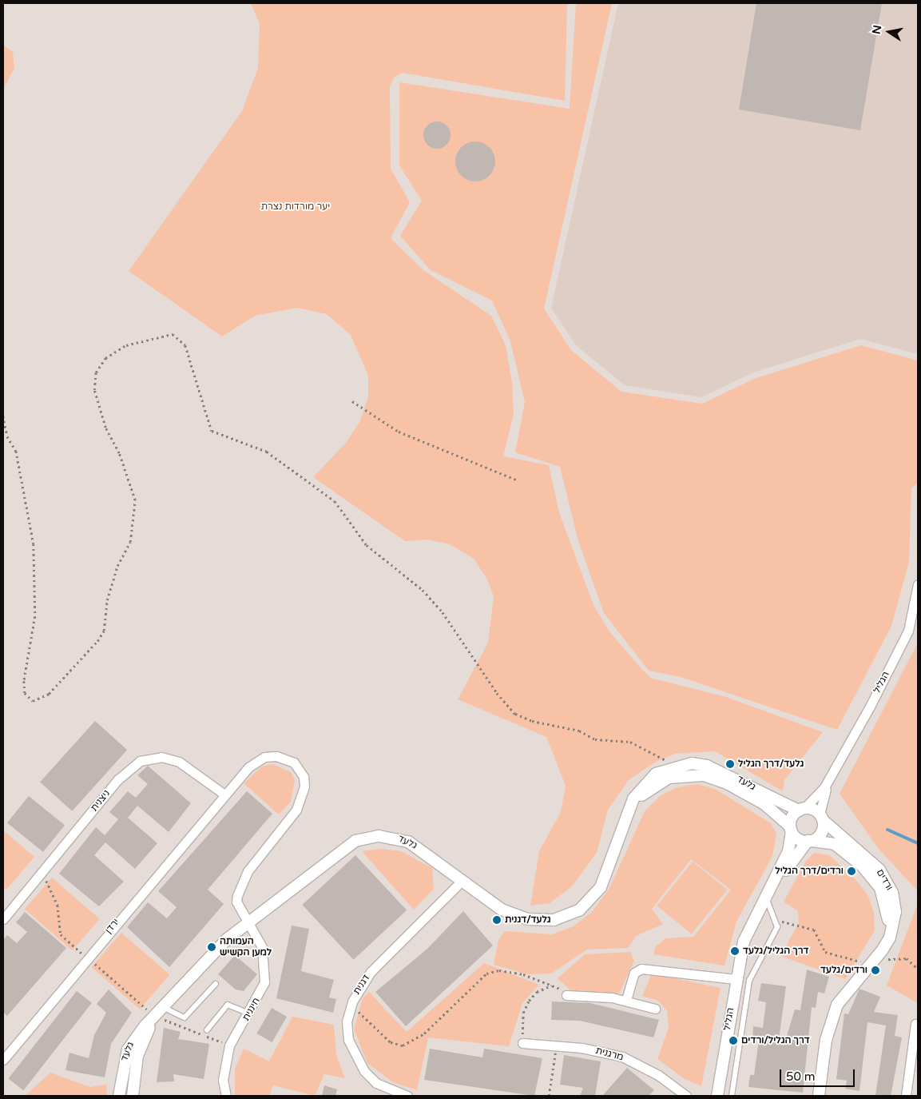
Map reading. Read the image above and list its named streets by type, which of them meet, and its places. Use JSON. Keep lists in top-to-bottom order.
{
  "streets": {
    "street": [
      "הגליל",
      "גלעד",
      "ניצנית",
      "ורדים",
      "ירדן",
      "דגנית",
      "חיננית",
      "מרגנית"
    ]
  },
  "crossings": [
    ["הגליל", "גלעד"],
    ["הגליל", "ורדים"],
    ["גלעד", "ורדים"],
    ["גלעד", "ירדן"],
    ["גלעד", "דגנית"],
    ["גלעד", "חיננית"],
    ["ניצנית", "ירדן"],
    ["ירדן", "חיננית"]
  ],
  "parks": ["יער מורדות נצרת"],
  "places": [
    "גלעד/דרך הגליל",
    "ורדים/דרך הגליל",
    "גלעד/דגנית",
    "העמותה למען הקשיש",
    "דרך הגליל/גלעד",
    "ורדים/גלעד",
    "דרך הגליל/ורדים"
  ],
  "scale_bar": "50 m",
  "north": "left"
}
